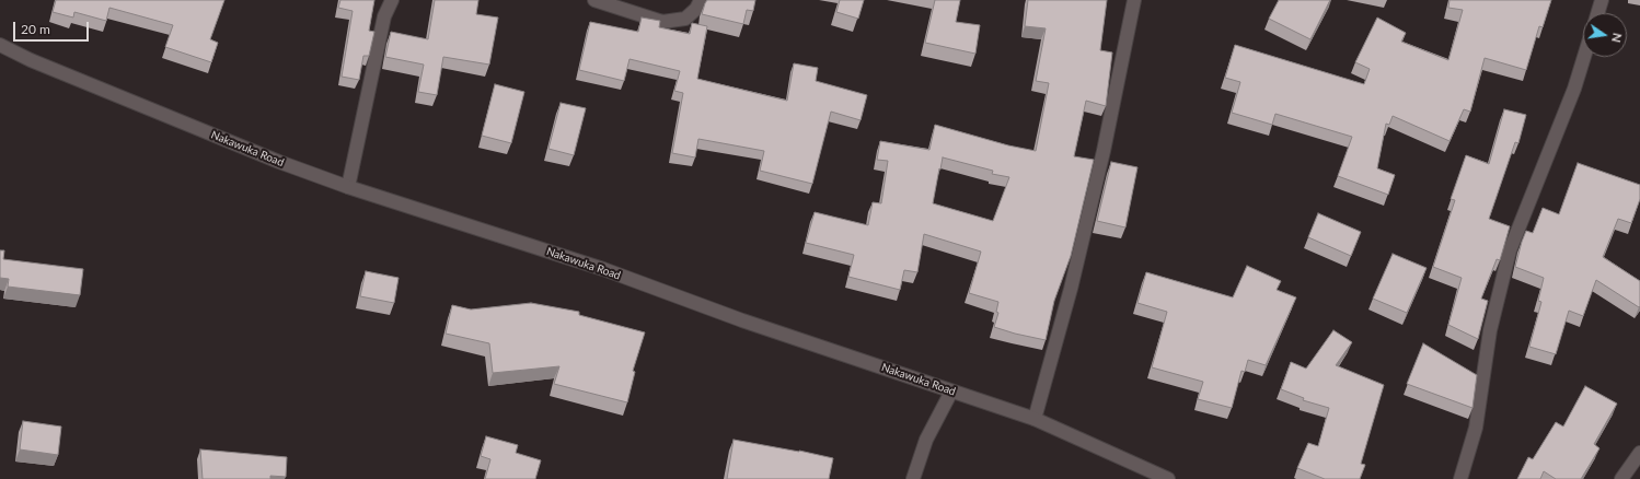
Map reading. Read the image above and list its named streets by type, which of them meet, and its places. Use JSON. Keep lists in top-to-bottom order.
{
  "streets": {
    "street": ["Nakawuka Road"]
  },
  "scale_bar": "20 m",
  "north": "right"
}
